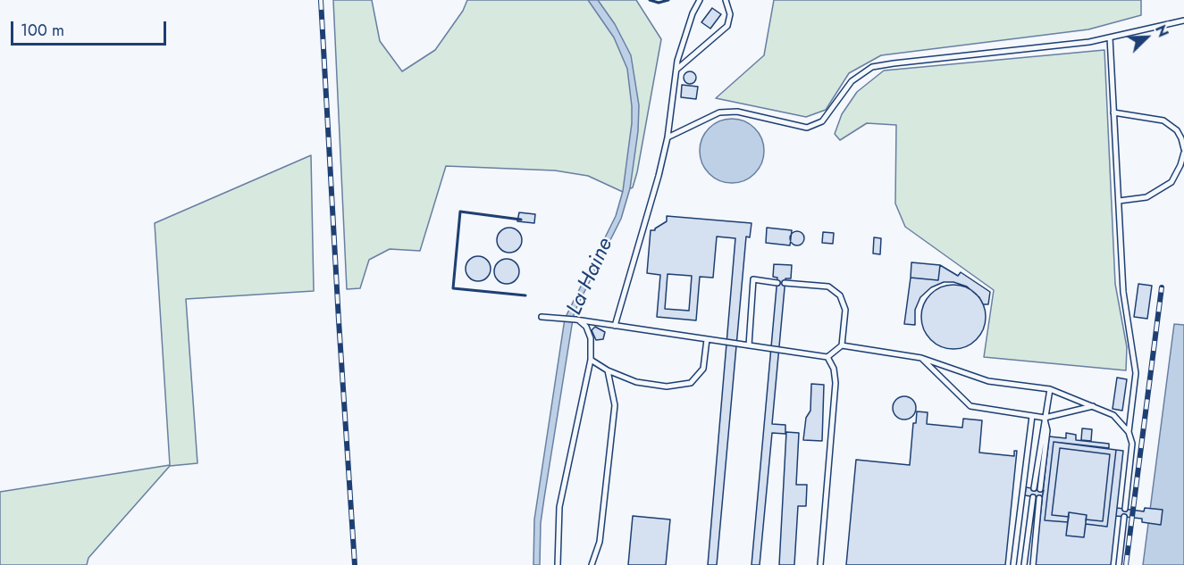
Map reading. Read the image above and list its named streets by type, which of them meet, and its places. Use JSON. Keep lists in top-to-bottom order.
{
  "water": ["La Haine"],
  "scale_bar": "100 m",
  "north": "top right"
}
